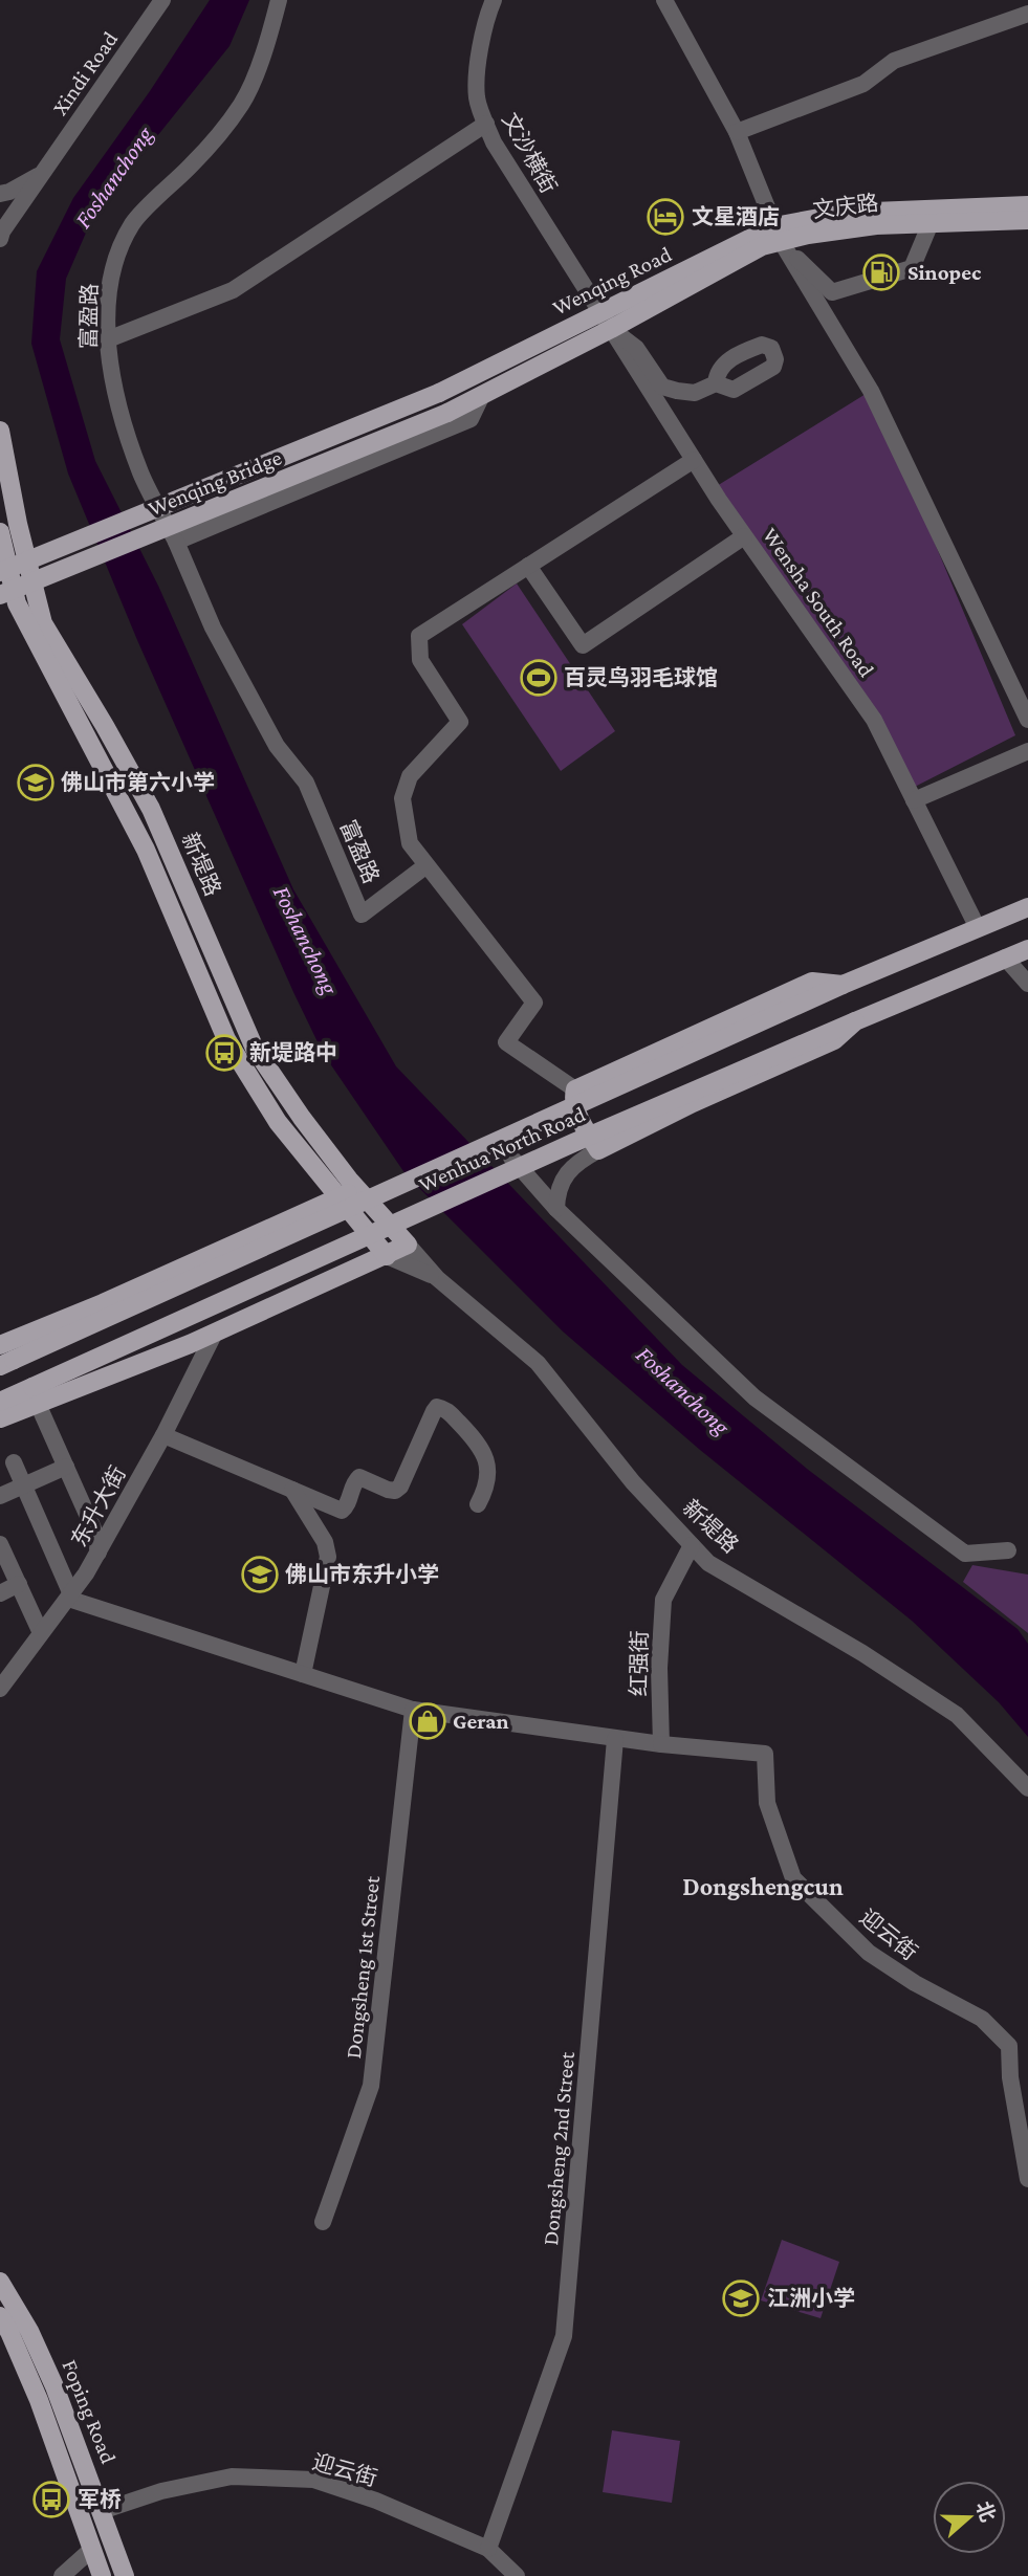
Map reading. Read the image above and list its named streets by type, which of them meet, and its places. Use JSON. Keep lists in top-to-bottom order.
{
  "streets": {
    "main road": [
      "文庆路",
      "Wenqing Road",
      "Wenqing Bridge",
      "新堤路",
      "Wenhua North Road",
      "Foping Road"
    ],
    "street": [
      "Xindi Road",
      "文沙横街",
      "富盈路",
      "Wensha South Road",
      "东升大街",
      "红强街",
      "迎云街",
      "Dongsheng 1st Street",
      "Dongsheng 2nd Street"
    ]
  },
  "crossings": [
    ["文沙横街", "Wenqing Road"],
    ["文沙横街", "Wensha South Road"],
    ["文庆路", "Wenqing Road"],
    ["Wenqing Road", "Wenqing Bridge"],
    ["Wenqing Road", "Wensha South Road"],
    ["Wenqing Bridge", "新堤路"],
    ["新堤路", "红强街"],
    ["红强街", "迎云街"],
    ["迎云街", "Dongsheng 2nd Street"],
    ["迎云街", "Foping Road"]
  ],
  "districts": ["Dongshengcun"],
  "water": ["Foshanchong"],
  "places": {
    "hotel": ["文星酒店"],
    "fuel station": ["Sinopec"],
    "sports": ["百灵鸟羽毛球馆"],
    "school or university": ["佛山市第六小学", "佛山市东升小学", "江洲小学"],
    "bus stop": ["新堤路中", "军桥"],
    "shop": ["Geran"]
  },
  "north": "right"
}
